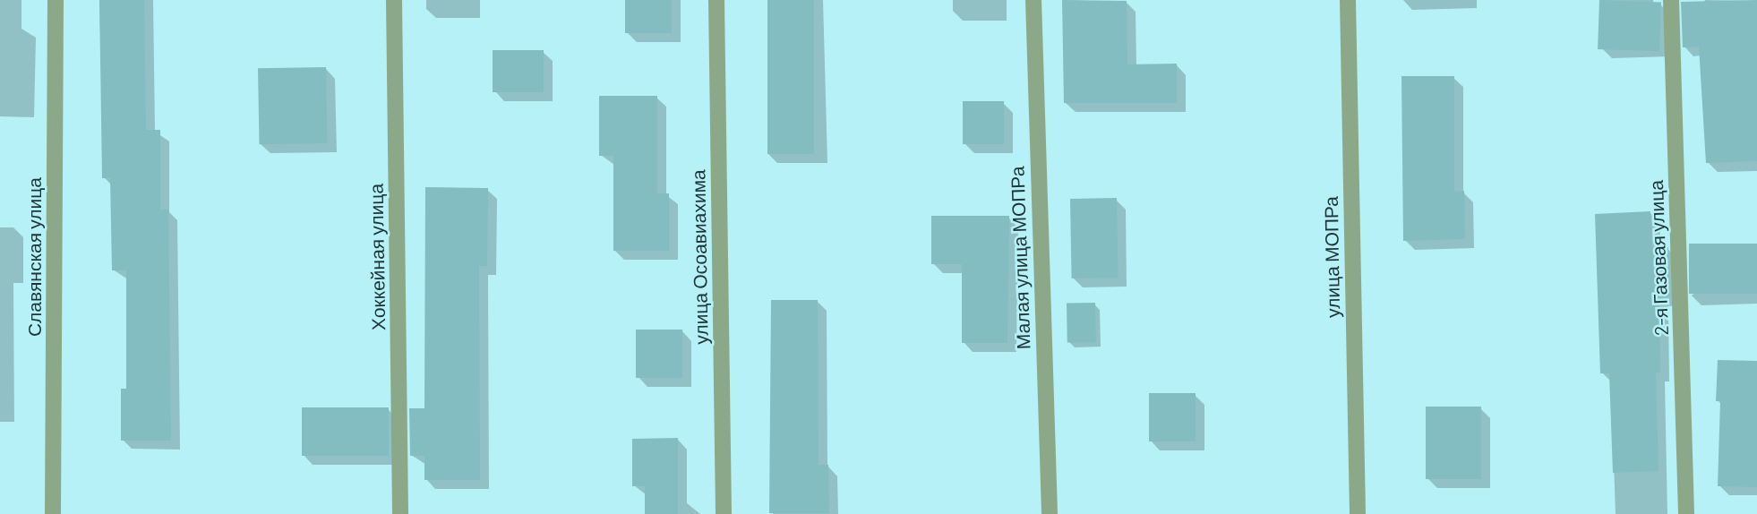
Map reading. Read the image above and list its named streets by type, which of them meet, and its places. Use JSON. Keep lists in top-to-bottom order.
{
  "streets": {
    "street": [
      "Славянская улица",
      "Хоккейная улица",
      "улица Осоавиахима",
      "улица МОПРа",
      "Малая улица МОПРа",
      "2-я Газовая улица"
    ]
  }
}
